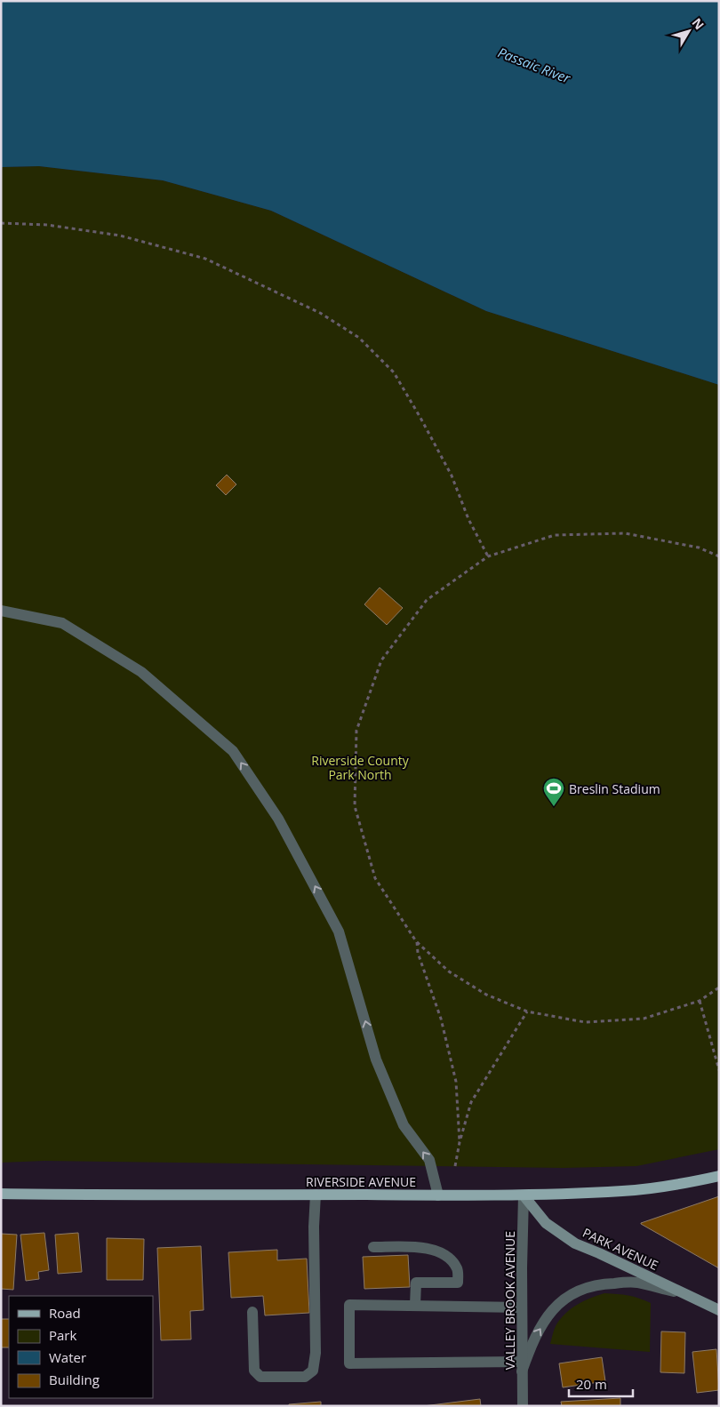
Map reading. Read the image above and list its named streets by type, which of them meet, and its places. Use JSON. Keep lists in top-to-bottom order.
{
  "streets": {
    "main road": ["RIVERSIDE AVENUE"],
    "street": ["PARK AVENUE", "VALLEY BROOK AVENUE"]
  },
  "crossings": [
    ["RIVERSIDE AVENUE", "PARK AVENUE"],
    ["RIVERSIDE AVENUE", "VALLEY BROOK AVENUE"],
    ["PARK AVENUE", "VALLEY BROOK AVENUE"]
  ],
  "water": ["Passaic River"],
  "parks": ["Riverside County Park North"],
  "places": {
    "sports": ["Breslin Stadium"]
  },
  "legend": [
    "Road",
    "Park",
    "Water",
    "Building"
  ],
  "scale_bar": "20 m",
  "north": "top right"
}
